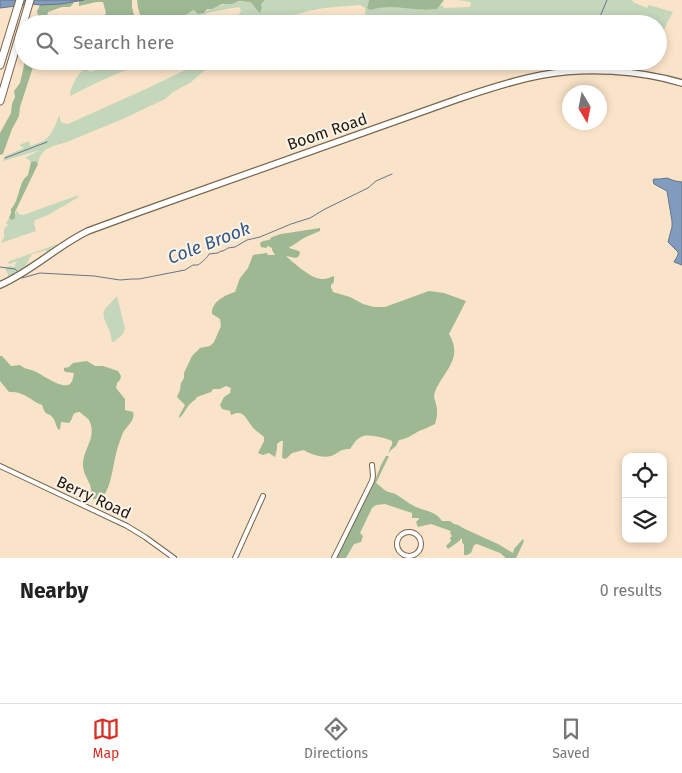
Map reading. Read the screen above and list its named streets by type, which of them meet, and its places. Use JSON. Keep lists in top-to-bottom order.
{
  "streets": {
    "street": ["Boom Road", "Berry Road"]
  },
  "water": ["Cole Brook"],
  "north": "bottom",
  "page": {
    "search": "Search here",
    "heading": ["Nearby", "0 results"],
    "nav": ["Map", "Directions", "Saved"]
  }
}
